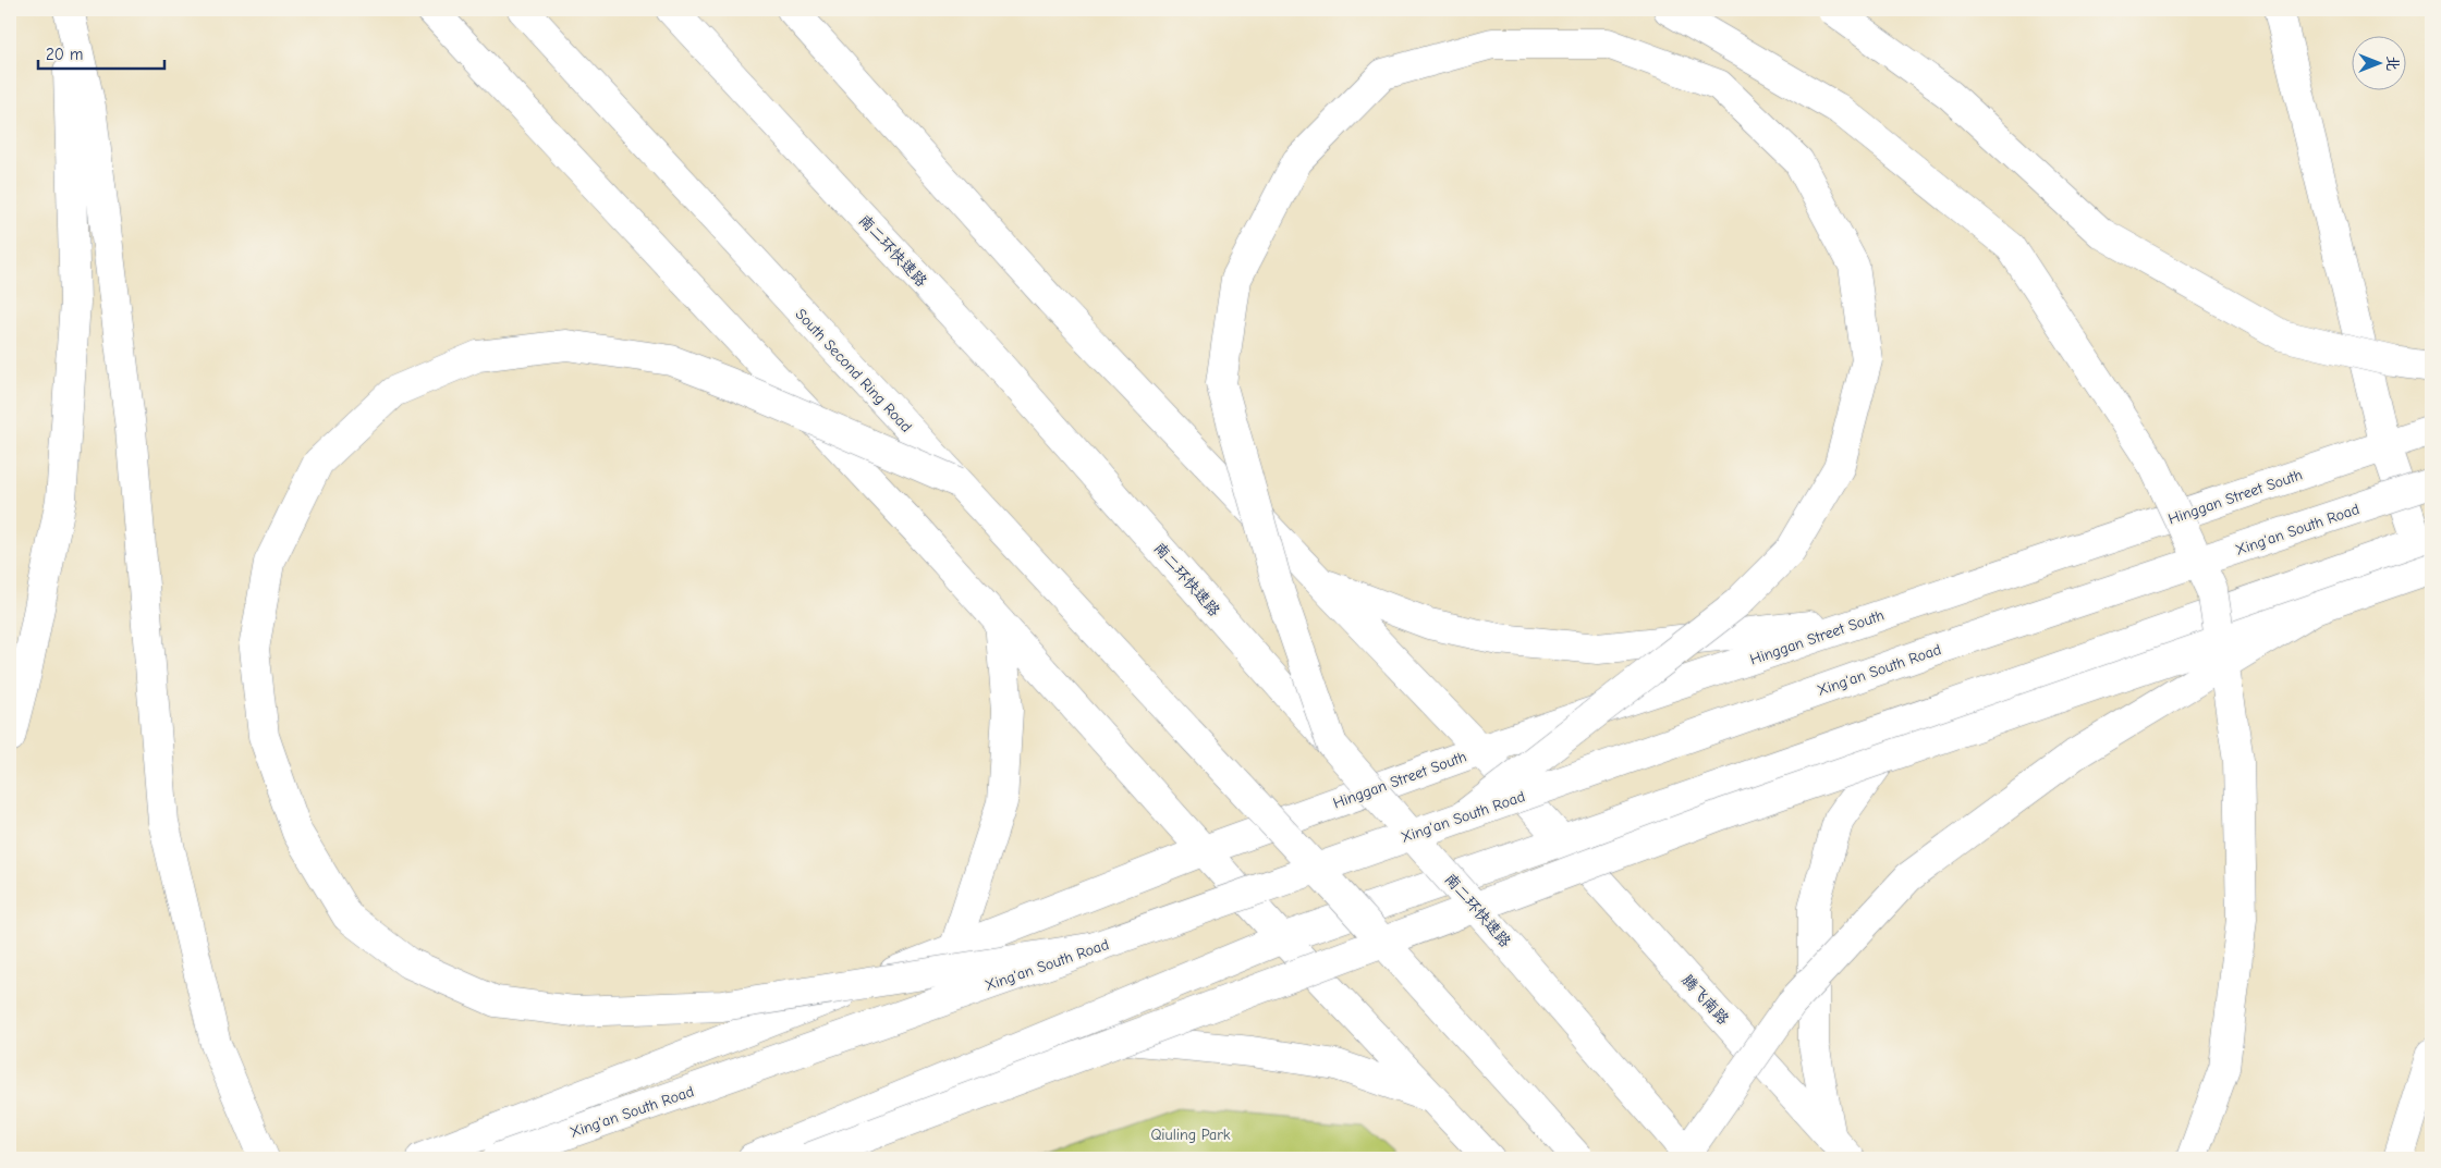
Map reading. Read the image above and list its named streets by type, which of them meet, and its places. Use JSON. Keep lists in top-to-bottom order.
{
  "streets": {
    "main road": [
      "南二环快速路",
      "South Second Ring Road",
      "Hinggan Street South",
      "Xing'an South Road",
      "腾飞南路"
    ]
  },
  "crossings": [
    ["Hinggan Street South", "腾飞南路"]
  ],
  "parks": ["Qiuling Park"],
  "scale_bar": "20 m",
  "north": "right"
}
